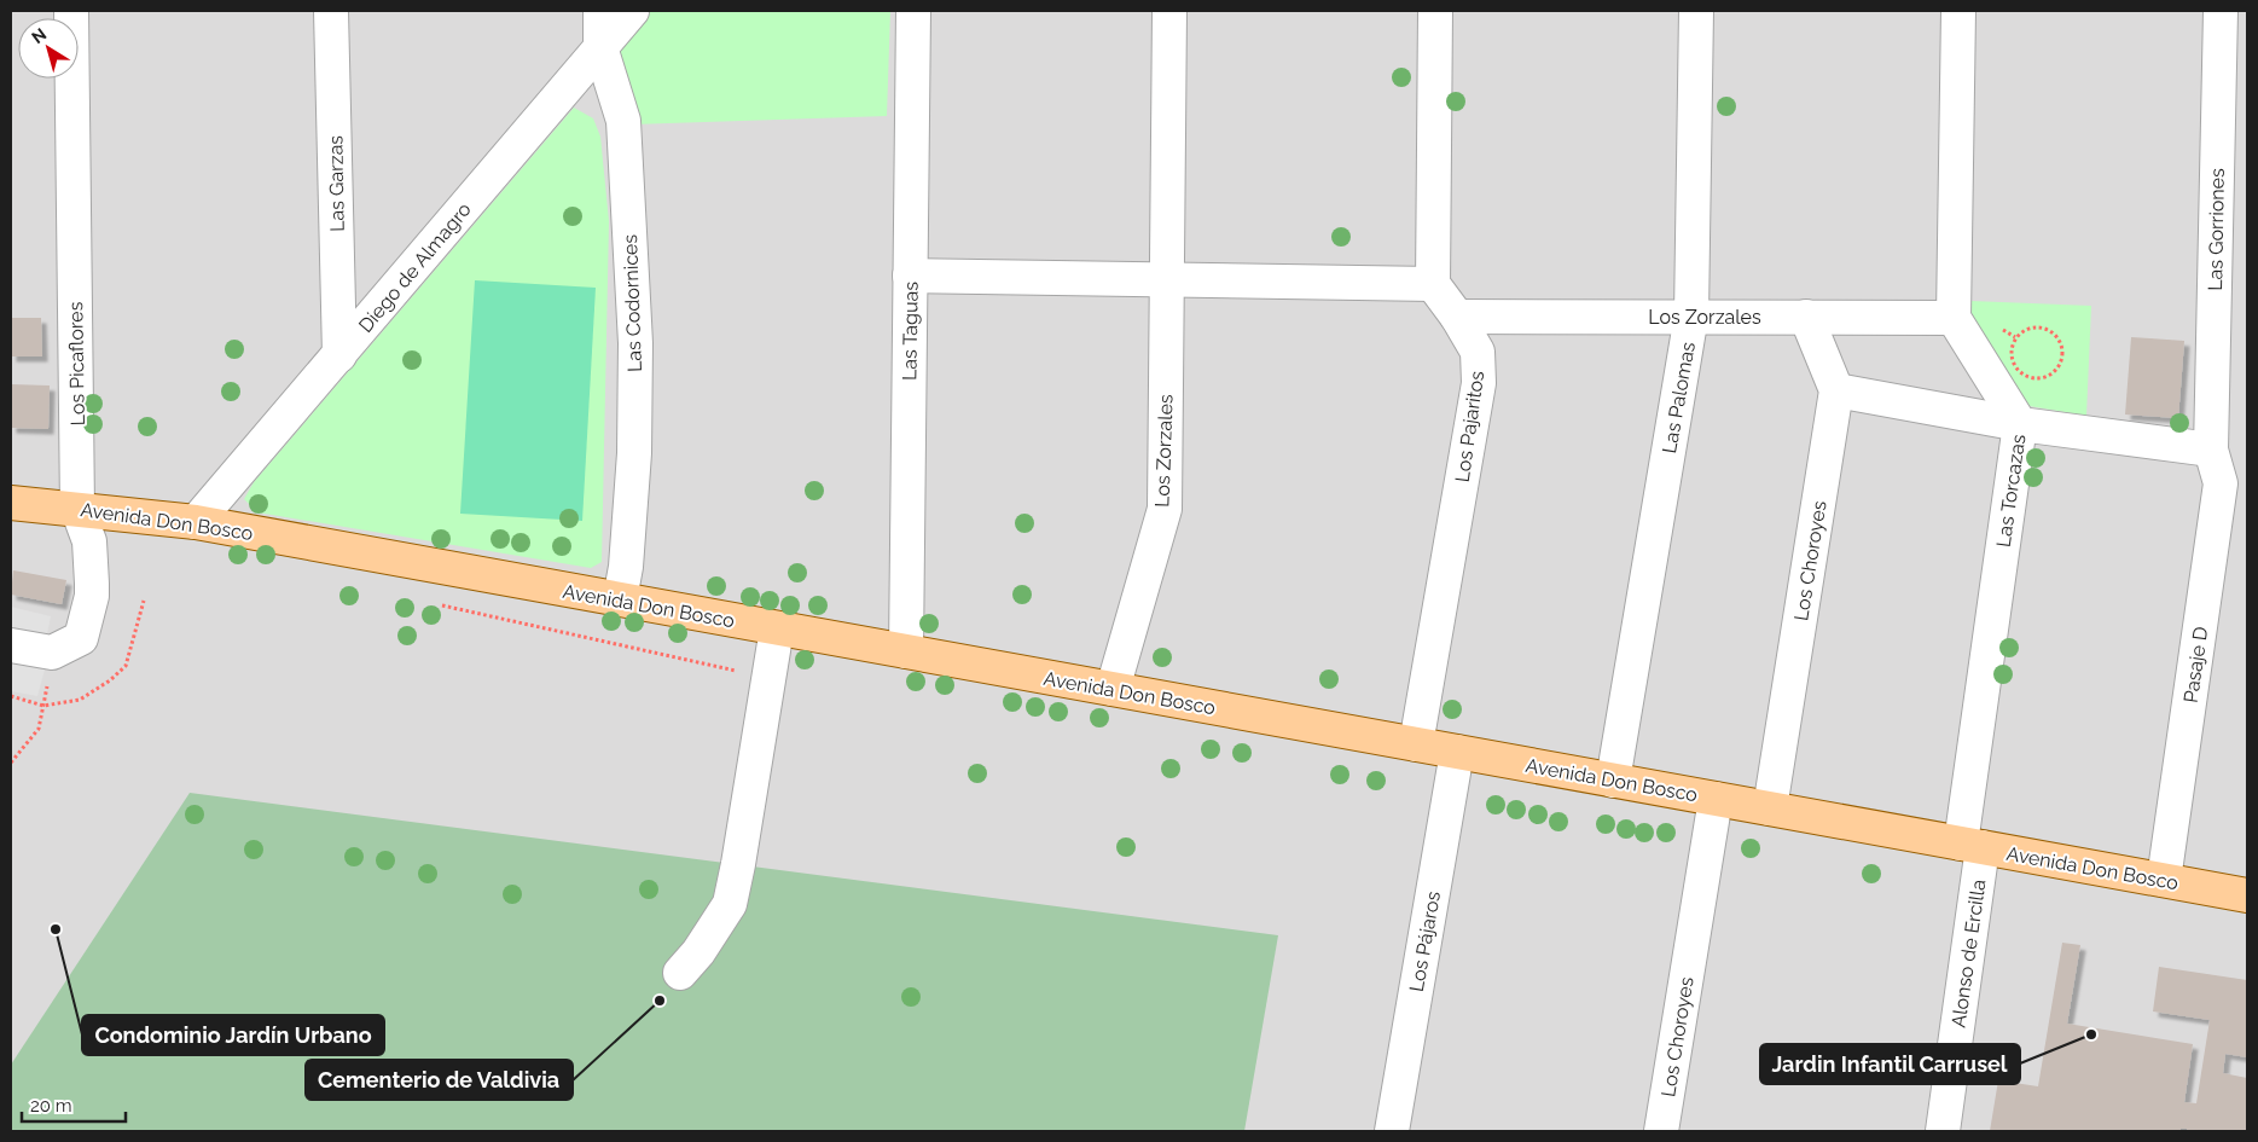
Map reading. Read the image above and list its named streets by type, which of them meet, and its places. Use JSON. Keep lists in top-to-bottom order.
{
  "streets": {
    "main road": ["Avenida Don Bosco"],
    "street": [
      "Las Garzas",
      "Las Gorriones",
      "Diego de Almagro",
      "Las Codornices",
      "Los Zorzales",
      "Las Taguas",
      "Los Picaflores",
      "Las Palomas",
      "Los Pajaritos",
      "Las Torcazas",
      "Los Choroyes",
      "Pasaje D",
      "Los Pájaros",
      "Alonso de Ercilla"
    ]
  },
  "crossings": [
    ["Las Garzas", "Diego de Almagro"],
    ["Las Gorriones", "Pasaje D"],
    ["Diego de Almagro", "Las Codornices"],
    ["Diego de Almagro", "Avenida Don Bosco"],
    ["Las Codornices", "Avenida Don Bosco"],
    ["Los Zorzales", "Las Palomas"],
    ["Los Zorzales", "Los Pajaritos"],
    ["Los Zorzales", "Las Torcazas"],
    ["Los Zorzales", "Avenida Don Bosco"],
    ["Las Taguas", "Avenida Don Bosco"],
    ["Los Picaflores", "Avenida Don Bosco"],
    ["Las Palomas", "Avenida Don Bosco"],
    ["Los Pajaritos", "Avenida Don Bosco"],
    ["Las Torcazas", "Avenida Don Bosco"],
    ["Las Torcazas", "Alonso de Ercilla"],
    ["Avenida Don Bosco", "Los Choroyes"],
    ["Avenida Don Bosco", "Pasaje D"],
    ["Avenida Don Bosco", "Los Pájaros"],
    ["Avenida Don Bosco", "Alonso de Ercilla"]
  ],
  "places": ["Condominio Jardín Urbano", "Cementerio de Valdivia", "Jardin Infantil Carrusel"],
  "scale_bar": "20 m",
  "north": "top left"
}
